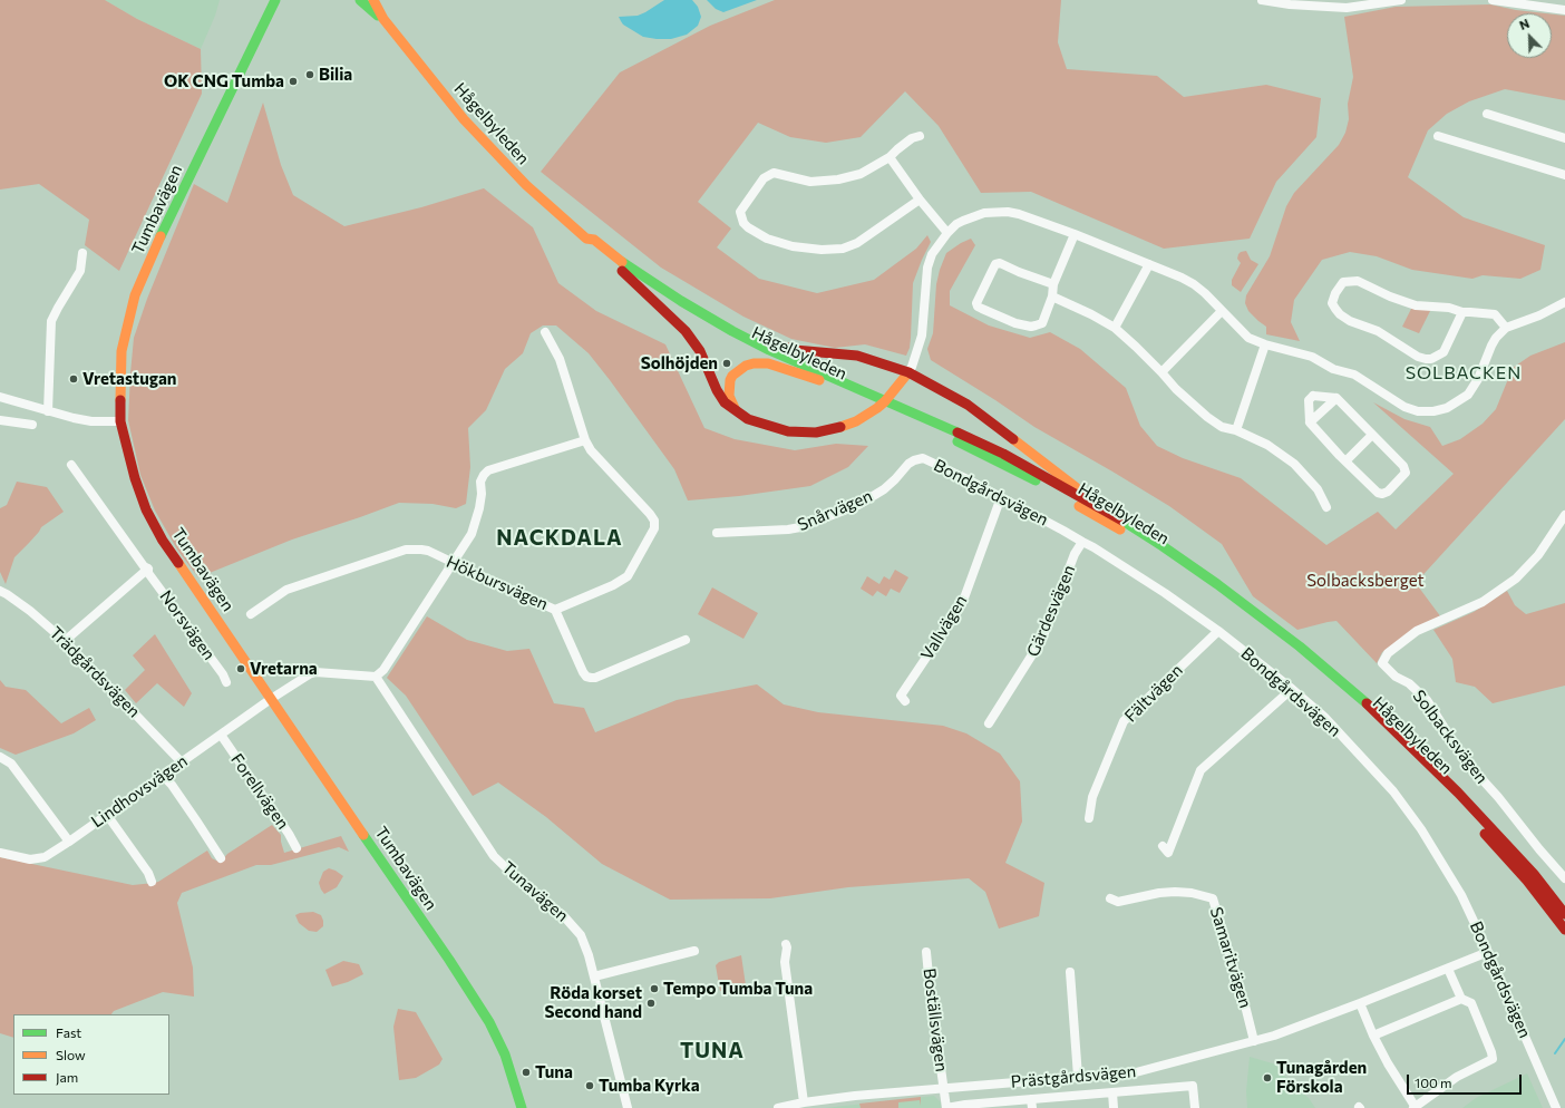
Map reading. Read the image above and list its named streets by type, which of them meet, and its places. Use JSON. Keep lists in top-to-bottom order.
{
  "streets": {
    "main road": ["Hågelbyleden", "Tumbavägen"],
    "street": [
      "Bondgårdsvägen",
      "Snårvägen",
      "Hökbursvägen",
      "Gärdesvägen",
      "Norsvägen",
      "Vallvägen",
      "Trädgårdsvägen",
      "Fältvägen",
      "Solbacksvägen",
      "Lindhovsvägen",
      "Forellvägen",
      "Tunavägen",
      "Samaritvägen",
      "Boställsvägen",
      "Prästgårdsvägen"
    ]
  },
  "crossings": [
    ["Tumbavägen", "Lindhovsvägen"],
    ["Bondgårdsvägen", "Snårvägen"],
    ["Bondgårdsvägen", "Gärdesvägen"],
    ["Bondgårdsvägen", "Vallvägen"],
    ["Bondgårdsvägen", "Fältvägen"],
    ["Bondgårdsvägen", "Prästgårdsvägen"],
    ["Trädgårdsvägen", "Lindhovsvägen"],
    ["Lindhovsvägen", "Forellvägen"],
    ["Lindhovsvägen", "Tunavägen"],
    ["Samaritvägen", "Prästgårdsvägen"],
    ["Boställsvägen", "Prästgårdsvägen"]
  ],
  "districts": ["SOLBACKEN", "NACKDALA", "TUNA"],
  "parks": ["Solbacksberget"],
  "places": [
    "Bilia",
    "OK CNG Tumba",
    "Solhöjden",
    "Vretastugan",
    "Vretarna",
    "Tempo Tumba Tuna",
    "Röda korset Second hand",
    "Tuna",
    "Tunagården Förskola",
    "Tumba Kyrka"
  ],
  "legend": ["Fast", "Slow", "Jam"],
  "scale_bar": "100 m",
  "north": "top left"
}
